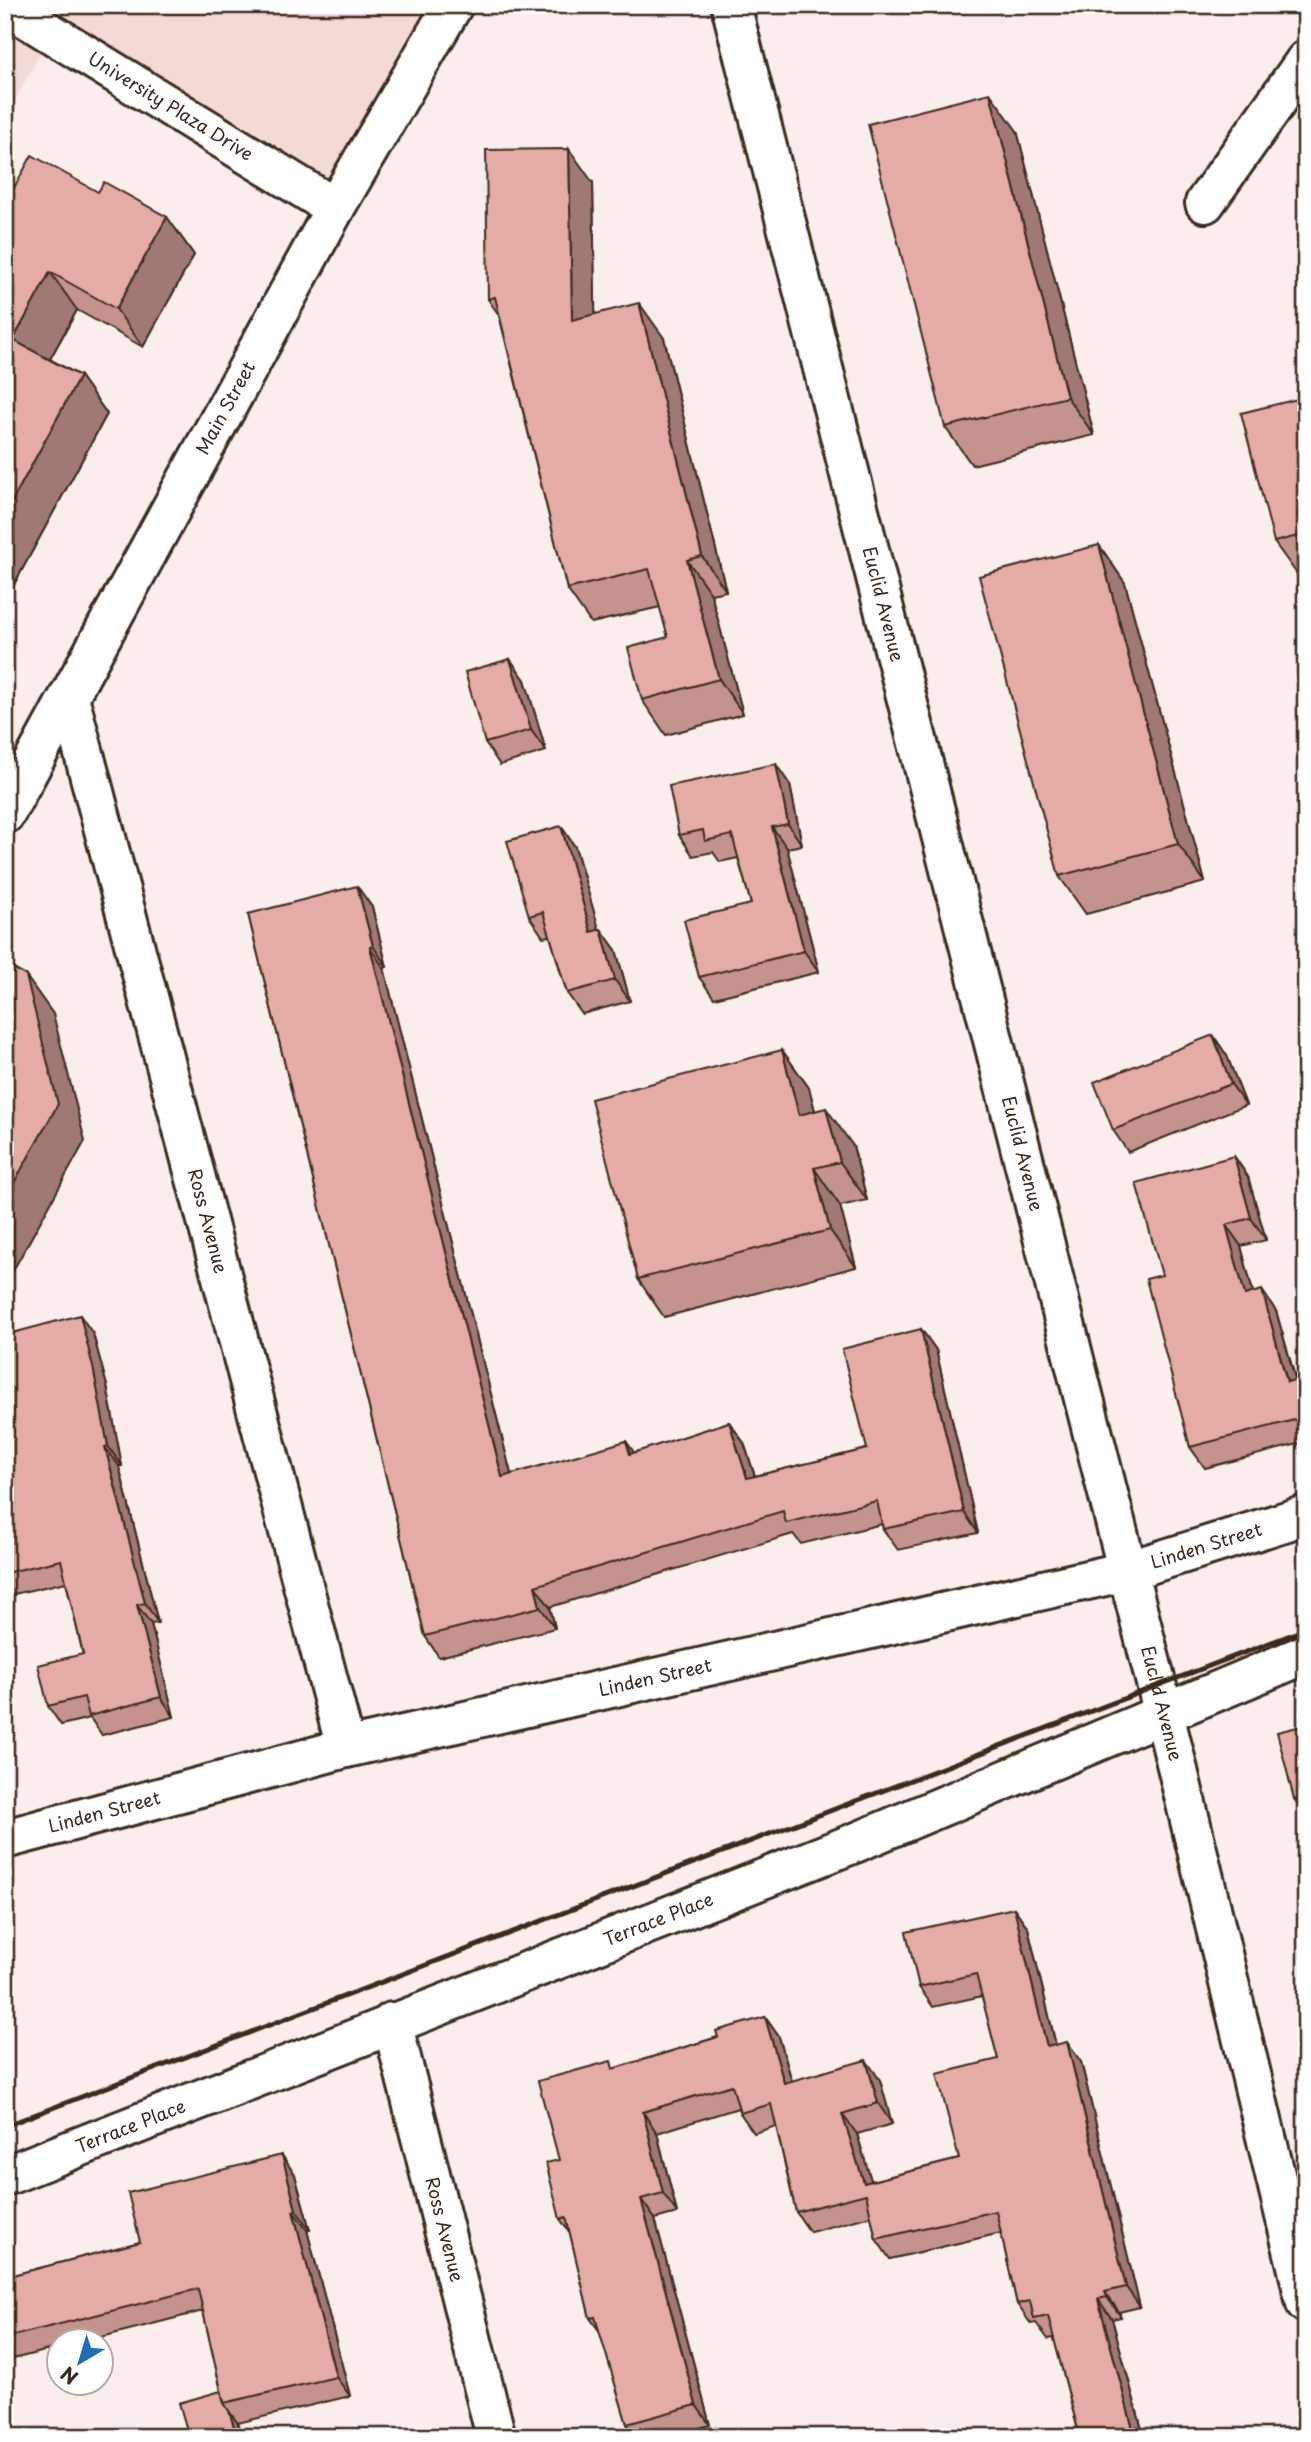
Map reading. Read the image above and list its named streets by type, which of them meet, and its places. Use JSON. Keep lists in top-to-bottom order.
{
  "streets": {
    "street": [
      "University Plaza Drive",
      "Main Street",
      "Euclid Avenue",
      "Ross Avenue",
      "Linden Street",
      "Terrace Place"
    ]
  },
  "crossings": [
    ["University Plaza Drive", "Main Street"],
    ["Main Street", "Ross Avenue"],
    ["Euclid Avenue", "Linden Street"],
    ["Euclid Avenue", "Terrace Place"],
    ["Ross Avenue", "Linden Street"],
    ["Ross Avenue", "Terrace Place"]
  ],
  "north": "bottom left"
}
